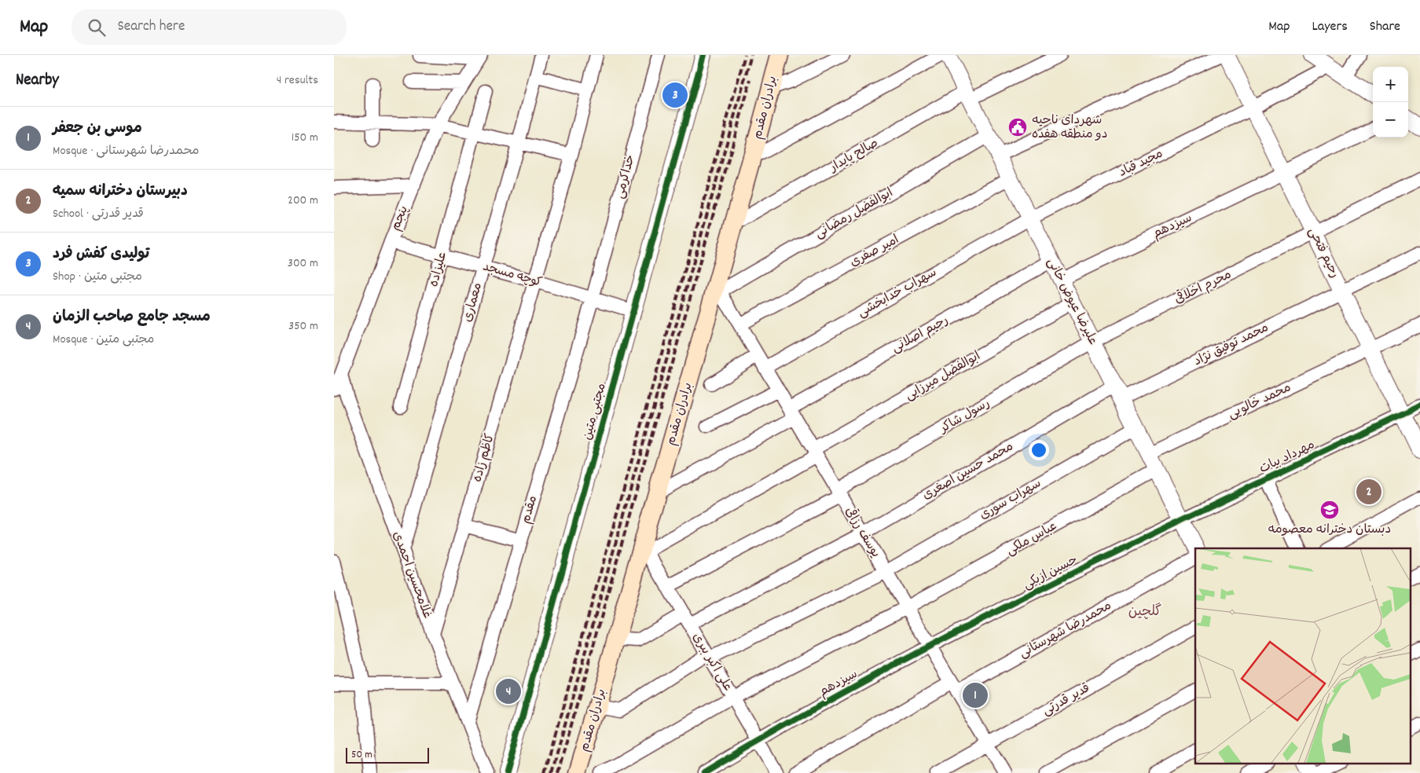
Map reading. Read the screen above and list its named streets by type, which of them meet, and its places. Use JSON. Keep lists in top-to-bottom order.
{
  "streets": {
    "main road": ["برادران مقدم"],
    "street": [
      "صالح پایدار",
      "مجید قباد",
      "خداکرمی",
      "ابوالفضل رمضانی",
      "پنجم",
      "سیزدهم",
      "امیر صفری",
      "رحیم فتحی",
      "علیزاده",
      "کوچه مسجد",
      "محرم اخلاقی",
      "سهراب خدابخشی",
      "علیرضا عیوض خانی",
      "معماری",
      "رحیم اصلانی",
      "محمد توفیق ‌نژاد",
      "ابوالفضل میرزایی",
      "محمد خالویی",
      "مجتبی متین",
      "رسول شاکر",
      "مهرداد بیات",
      "کاظم زاده",
      "محمد حسین اصغری",
      "سهراب سوری",
      "مقدم",
      "یوسف رزاقی",
      "عباس ملکی",
      "حسین ازبکی",
      "غلامحسین احمدی",
      "محمدرضا شهرستانی",
      "علی اکبر ببری",
      "قدیر قدرتی"
    ]
  },
  "crossings": [
    ["برادران مقدم", "صالح پایدار"],
    ["برادران مقدم", "ابوالفضل رمضانی"],
    ["برادران مقدم", "رحیم اصلانی"],
    ["برادران مقدم", "ابوالفضل میرزایی"],
    ["برادران مقدم", "محمد حسین اصغری"],
    ["برادران مقدم", "سهراب سوری"],
    ["برادران مقدم", "یوسف رزاقی"],
    ["برادران مقدم", "علی اکبر ببری"],
    ["صالح پایدار", "علیرضا عیوض خانی"],
    ["مجید قباد", "رحیم فتحی"],
    ["مجید قباد", "سهراب خدابخشی"],
    ["مجید قباد", "علیرضا عیوض خانی"],
    ["خداکرمی", "کوچه مسجد"],
    ["خداکرمی", "مقدم"],
    ["ابوالفضل رمضانی", "علیرضا عیوض خانی"],
    ["ابوالفضل رمضانی", "یوسف رزاقی"],
    ["پنجم", "کوچه مسجد"],
    ["پنجم", "غلامحسین احمدی"],
    ["سیزدهم", "رحیم فتحی"],
    ["سیزدهم", "علیرضا عیوض خانی"],
    ["سیزدهم", "یوسف رزاقی"],
    ["سیزدهم", "حسین ازبکی"],
    ["سیزدهم", "علی اکبر ببری"],
    ["امیر صفری", "علیرضا عیوض خانی"],
    ["امیر صفری", "یوسف رزاقی"],
    ["رحیم فتحی", "محرم اخلاقی"],
    ["رحیم فتحی", "محمد توفیق ‌نژاد"],
    ["رحیم فتحی", "محمد خالویی"],
    ["رحیم فتحی", "مهرداد بیات"],
    ["علیزاده", "کوچه مسجد"],
    ["کوچه مسجد", "معماری"],
    ["کوچه مسجد", "مجتبی متین"],
    ["کوچه مسجد", "کاظم زاده"],
    ["کوچه مسجد", "مقدم"],
    ["محرم اخلاقی", "علیرضا عیوض خانی"],
    ["محرم اخلاقی", "رسول شاکر"],
    ["سهراب خدابخشی", "علیرضا عیوض خانی"],
    ["سهراب خدابخشی", "یوسف رزاقی"],
    ["علیرضا عیوض خانی", "رحیم اصلانی"],
    ["علیرضا عیوض خانی", "محمد توفیق ‌نژاد"],
    ["علیرضا عیوض خانی", "ابوالفضل میرزایی"],
    ["علیرضا عیوض خانی", "محمد خالویی"],
    ["علیرضا عیوض خانی", "رسول شاکر"],
    ["علیرضا عیوض خانی", "مهرداد بیات"],
    ["علیرضا عیوض خانی", "محمد حسین اصغری"],
    ["علیرضا عیوض خانی", "سهراب سوری"],
    ["علیرضا عیوض خانی", "عباس ملکی"],
    ["علیرضا عیوض خانی", "حسین ازبکی"],
    ["معماری", "غلامحسین احمدی"],
    ["رحیم اصلانی", "یوسف رزاقی"],
    ["محمد توفیق ‌نژاد", "محمد حسین اصغری"],
    ["ابوالفضل میرزایی", "یوسف رزاقی"],
    ["ابوالفضل میرزایی", "علی اکبر ببری"],
    ["رسول شاکر", "یوسف رزاقی"],
    ["رسول شاکر", "علی اکبر ببری"],
    ["مهرداد بیات", "حسین ازبکی"],
    ["کاظم زاده", "غلامحسین احمدی"],
    ["محمد حسین اصغری", "یوسف رزاقی"],
    ["محمد حسین اصغری", "علی اکبر ببری"],
    ["سهراب سوری", "یوسف رزاقی"],
    ["سهراب سوری", "علی اکبر ببری"],
    ["مقدم", "غلامحسین احمدی"],
    ["یوسف رزاقی", "عباس ملکی"],
    ["یوسف رزاقی", "حسین ازبکی"],
    ["یوسف رزاقی", "محمدرضا شهرستانی"],
    ["یوسف رزاقی", "قدیر قدرتی"],
    ["عباس ملکی", "علی اکبر ببری"]
  ],
  "districts": ["گلچین"],
  "places": {
    "public building": ["شهردای ناحیه دو منطقه هفده"],
    "school or university": ["دبستان دخترانه معصومه"]
  },
  "scale_bar": "50 m",
  "page": {
    "header": "Map",
    "search": "Search here",
    "nav": ["Map", "Layers", "Share"],
    "heading": ["Nearby", "4 results"],
    "map_buttons": ["+", "−"],
    "pins": [
      "3",
      "2",
      "4",
      "1"
    ],
    "list": [
      {
        "mark": "1",
        "name": "موسی بن جعفر",
        "note": "Mosque · محمدرضا شهرستانی",
        "value": "150 m"
      },
      {
        "mark": "2",
        "name": "دبیرستان دخترانه سمیه",
        "note": "School · قدیر قدرتی",
        "value": "200 m"
      },
      {
        "mark": "3",
        "name": "تولیدی کفش فرد",
        "note": "Shop · مجتبی متین",
        "value": "300 m"
      },
      {
        "mark": "4",
        "name": "مسجد جامع صاحب الزمان",
        "note": "Mosque · مجتبی متین",
        "value": "350 m"
      }
    ],
    "scale": "50 m"
  }
}
